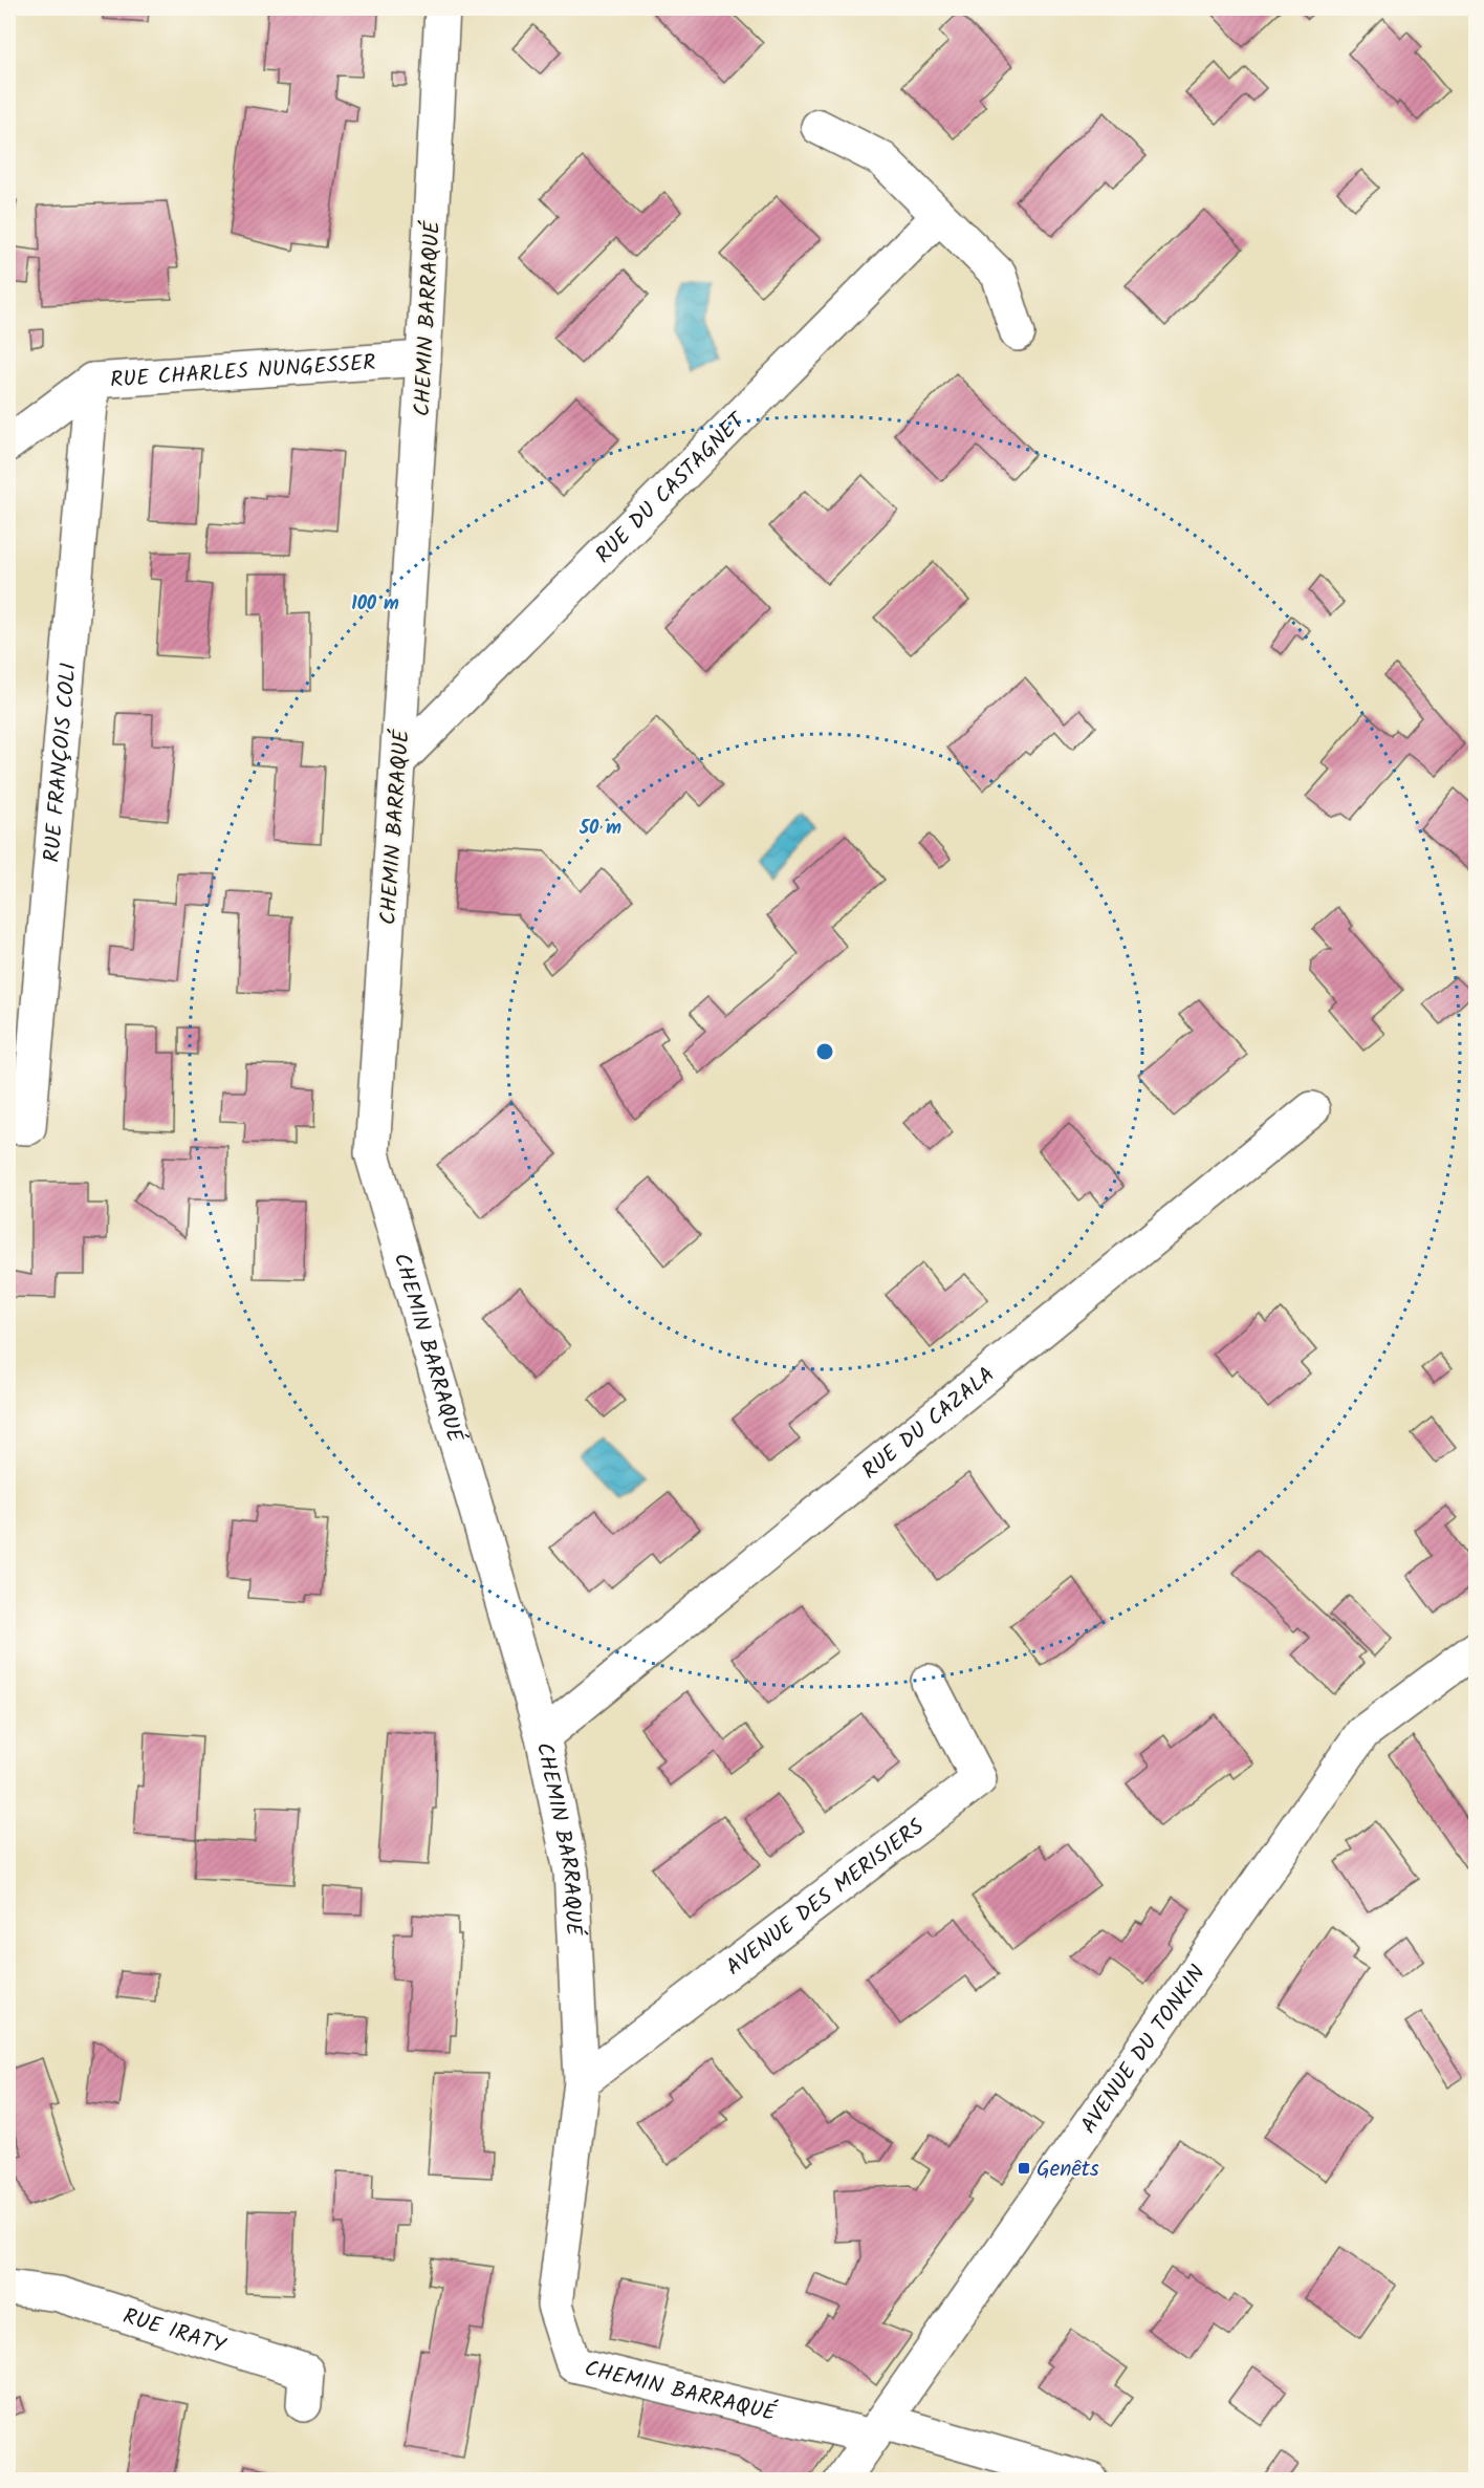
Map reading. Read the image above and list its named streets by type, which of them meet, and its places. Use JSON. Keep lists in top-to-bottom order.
{
  "streets": {
    "street": [
      "CHEMIN BARRAQUÉ",
      "RUE CHARLES NUNGESSER",
      "RUE DU CASTAGNET",
      "RUE FRANÇOIS COLI",
      "RUE DU CAZALA",
      "AVENUE DES MERISIERS",
      "AVENUE DU TONKIN",
      "RUE IRATY"
    ]
  },
  "crossings": [
    ["CHEMIN BARRAQUÉ", "RUE CHARLES NUNGESSER"],
    ["CHEMIN BARRAQUÉ", "RUE DU CASTAGNET"],
    ["CHEMIN BARRAQUÉ", "RUE DU CAZALA"],
    ["CHEMIN BARRAQUÉ", "AVENUE DES MERISIERS"],
    ["CHEMIN BARRAQUÉ", "AVENUE DU TONKIN"],
    ["RUE CHARLES NUNGESSER", "RUE FRANÇOIS COLI"]
  ],
  "places": {
    "transit": ["Genêts"]
  },
  "rings": ["100 m", "50 m"]
}
